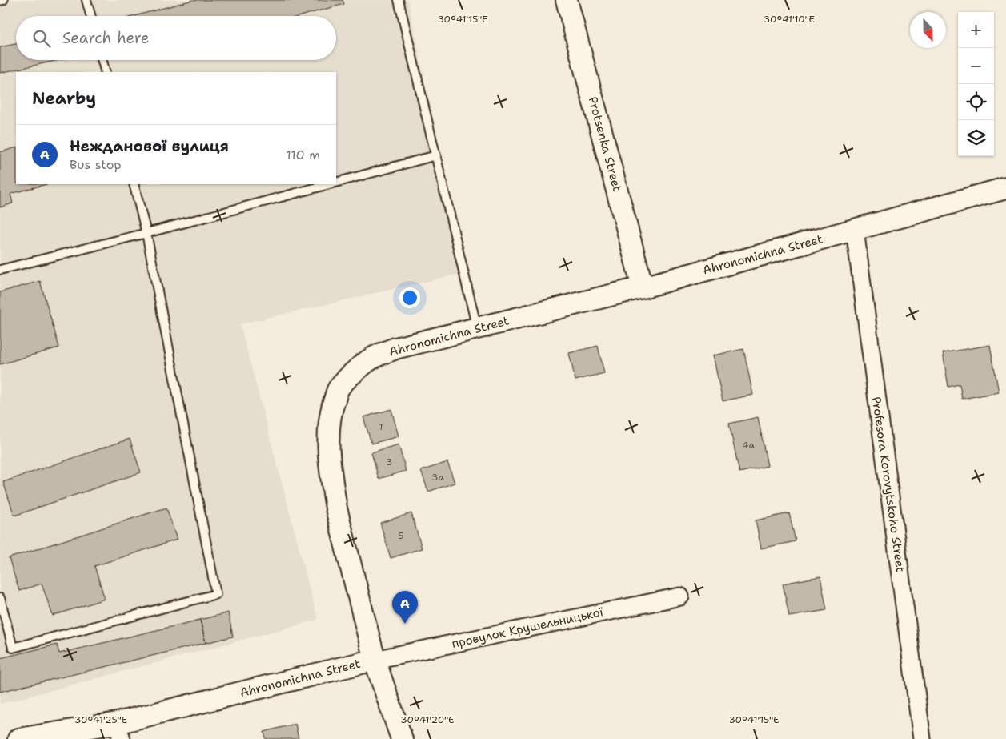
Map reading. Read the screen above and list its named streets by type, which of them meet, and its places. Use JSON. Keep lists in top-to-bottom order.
{
  "streets": {
    "street": [
      "Protsenka Street",
      "Ahronomichna Street",
      "Profesora Korovytskoho Street",
      "провулок Крушельницької"
    ]
  },
  "crossings": [
    ["Protsenka Street", "Ahronomichna Street"],
    ["Ahronomichna Street", "Profesora Korovytskoho Street"],
    ["Ahronomichna Street", "провулок Крушельницької"]
  ],
  "house_numbers": [
    "1",
    "4а",
    "3",
    "3а",
    "5"
  ],
  "north": "bottom",
  "page": {
    "map_buttons": ["+", "−"],
    "search": "Search here",
    "heading": "Nearby",
    "list": [
      {
        "mark": "A",
        "name": "Нежданової вулиця",
        "note": "Bus stop",
        "value": "110 m"
      }
    ],
    "pins": "A"
  },
  "coordinates": [
    "30°41'15\"E",
    "30°41'10\"E",
    "30°41'25\"E",
    "30°41'20\"E"
  ]
}
